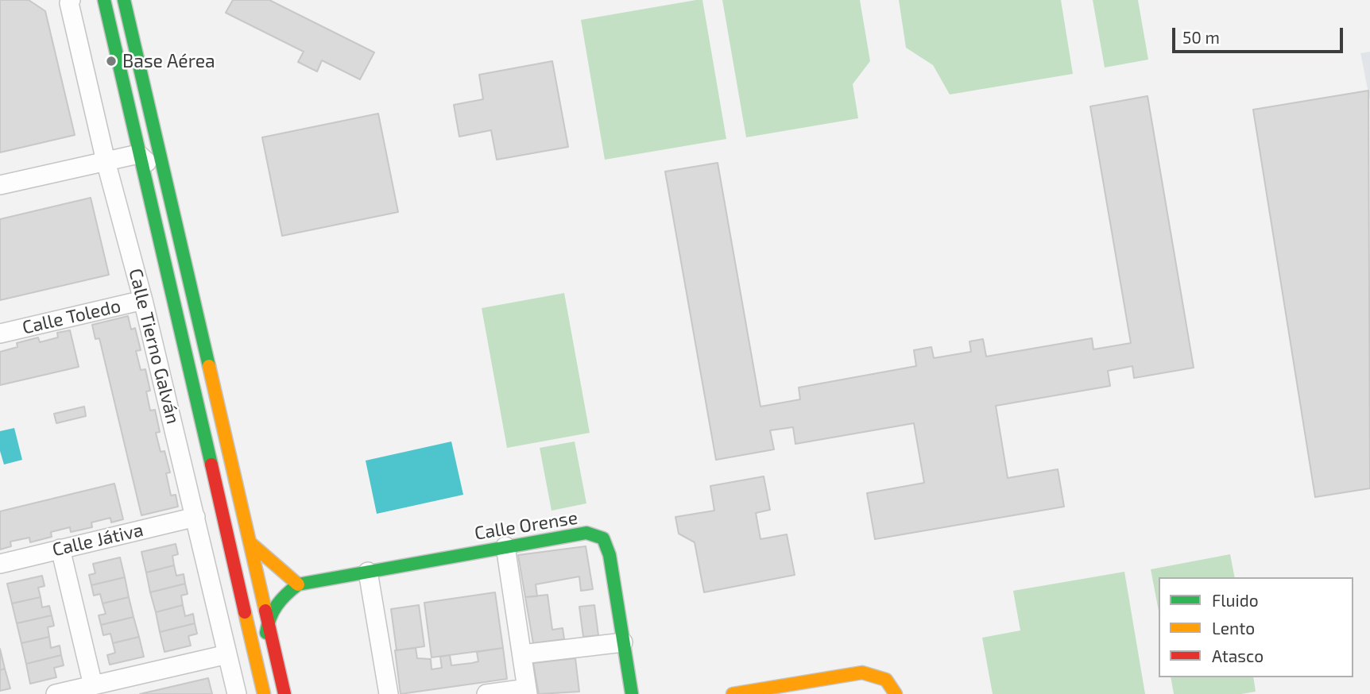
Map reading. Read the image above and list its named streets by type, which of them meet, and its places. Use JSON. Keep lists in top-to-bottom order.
{
  "streets": {
    "main road": ["Calle Tierno Galván", "Calle Orense"],
    "street": ["Calle Toledo", "Calle Játiva"]
  },
  "crossings": [
    ["Calle Toledo", "Calle Tierno Galván"],
    ["Calle Tierno Galván", "Calle Játiva"]
  ],
  "places": ["Base Aérea"],
  "legend": ["Fluido", "Lento", "Atasco"],
  "scale_bar": "50 m"
}
